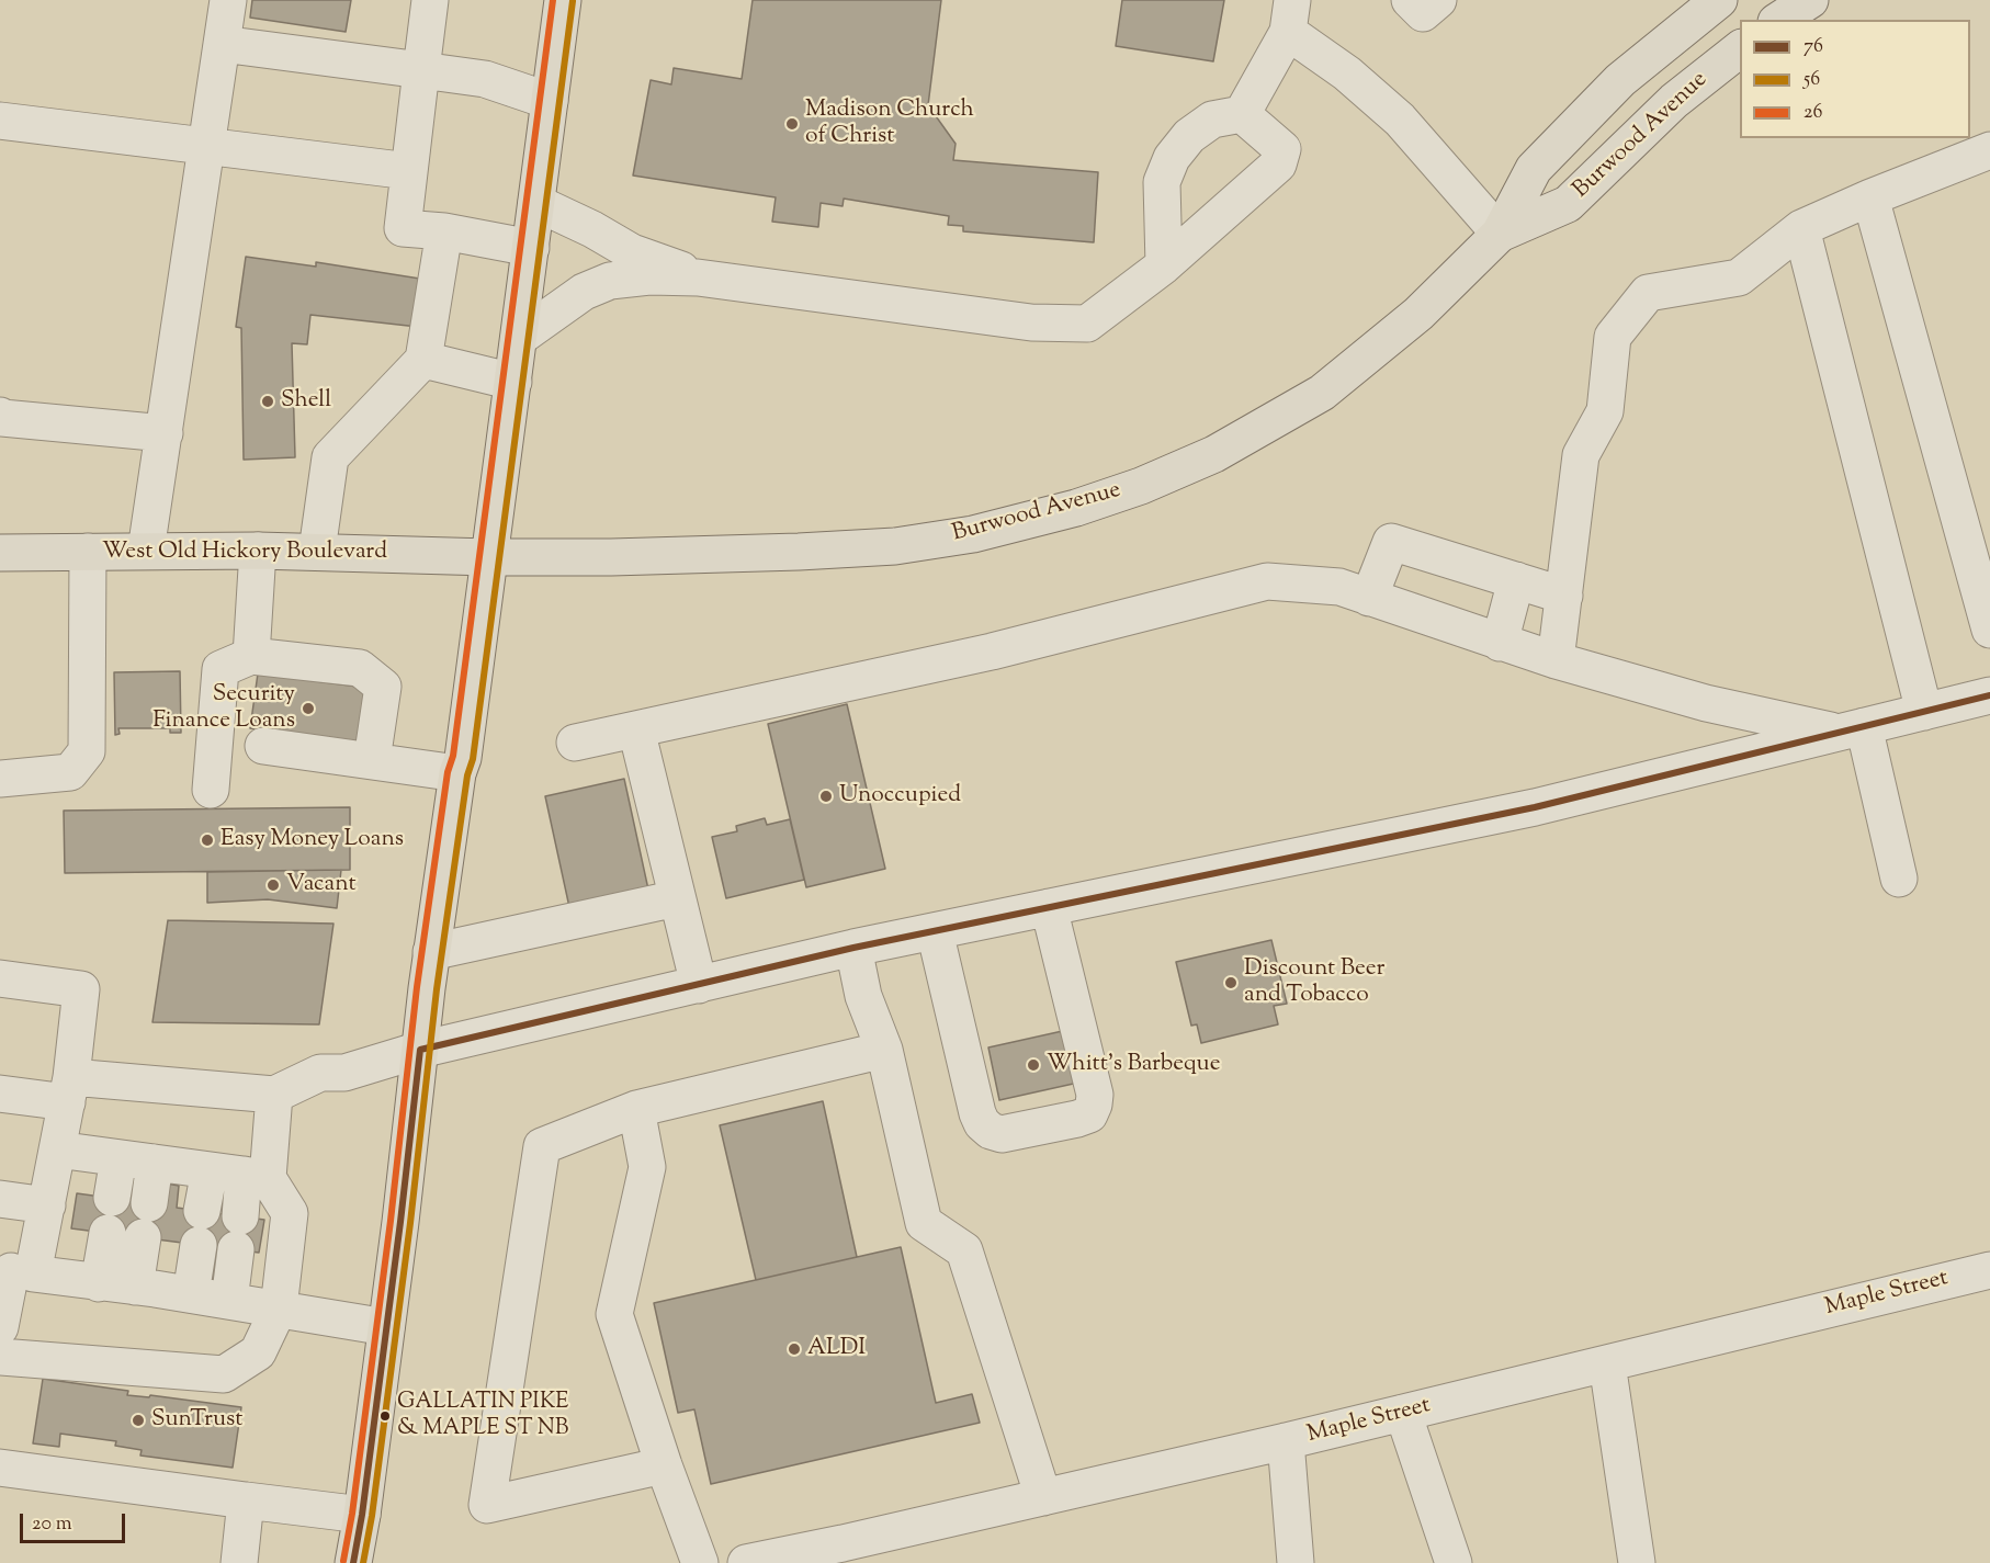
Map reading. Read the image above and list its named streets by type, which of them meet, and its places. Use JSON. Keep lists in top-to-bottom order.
{
  "streets": {
    "main road": ["Burwood Avenue", "West Old Hickory Boulevard"],
    "street": ["Maple Street"]
  },
  "crossings": [
    ["Burwood Avenue", "West Old Hickory Boulevard"]
  ],
  "places": [
    "Madison Church of Christ",
    "Shell",
    "Security Finance Loans",
    "Unoccupied",
    "Easy Money Loans",
    "Vacant",
    "Discount Beer and Tobacco",
    "Whitt's Barbeque",
    "ALDI",
    "GALLATIN PIKE & MAPLE ST NB",
    "SunTrust"
  ],
  "lines": ["transit line 26", "transit line 56", "transit line 76"],
  "legend": ["76", "56", "26"],
  "scale_bar": "20 m"
}
